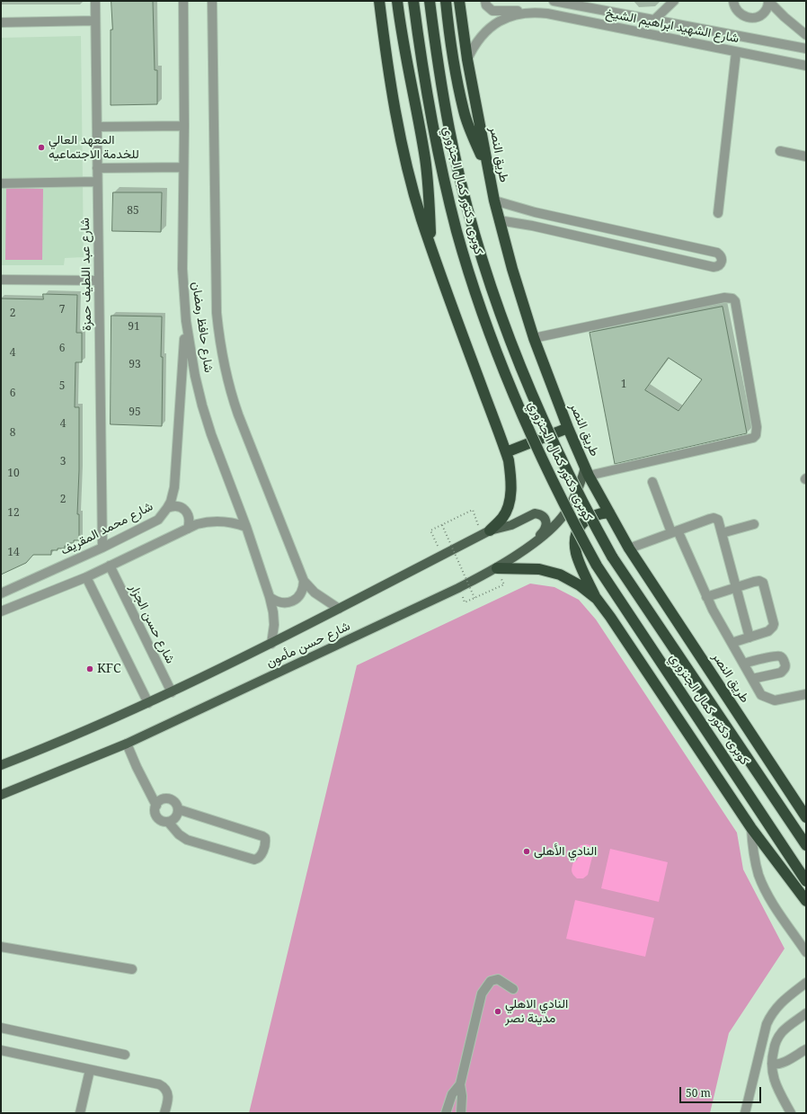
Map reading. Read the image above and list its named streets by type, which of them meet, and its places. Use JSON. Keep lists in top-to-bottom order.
{
  "streets": {
    "highway": ["طريق النصر", "كوبرى دكتور كمال الجنزوري"],
    "main road": ["شارع حسن مأمون"],
    "street": [
      "شارع الشهيد ابراهيم الشيخ",
      "شارع عبد اللطيف حمزة",
      "شارع حافظ رمضان",
      "شارع محمد المقريف",
      "شارع حسن الجزار"
    ]
  },
  "crossings": [
    ["شارع الشهيد ابراهيم الشيخ", "طريق النصر"],
    ["طريق النصر", "شارع حسن مأمون"],
    ["شارع عبد اللطيف حمزة", "شارع محمد المقريف"],
    ["شارع حافظ رمضان", "شارع محمد المقريف"],
    ["شارع حافظ رمضان", "شارع حسن مأمون"],
    ["شارع حسن الجزار", "شارع حسن مأمون"]
  ],
  "places": [
    "المعهد العالي للخدمة الاجتماعيه",
    "KFC",
    "النادي الأهلى",
    "النادي الاهلي مدينة نصر"
  ],
  "house_numbers": [
    "85",
    "7",
    "2",
    "91",
    "6",
    "4",
    "93",
    "1",
    "5",
    "6",
    "95",
    "4",
    "8",
    "3",
    "10",
    "2",
    "12",
    "14"
  ],
  "scale_bar": "50 m"
}
